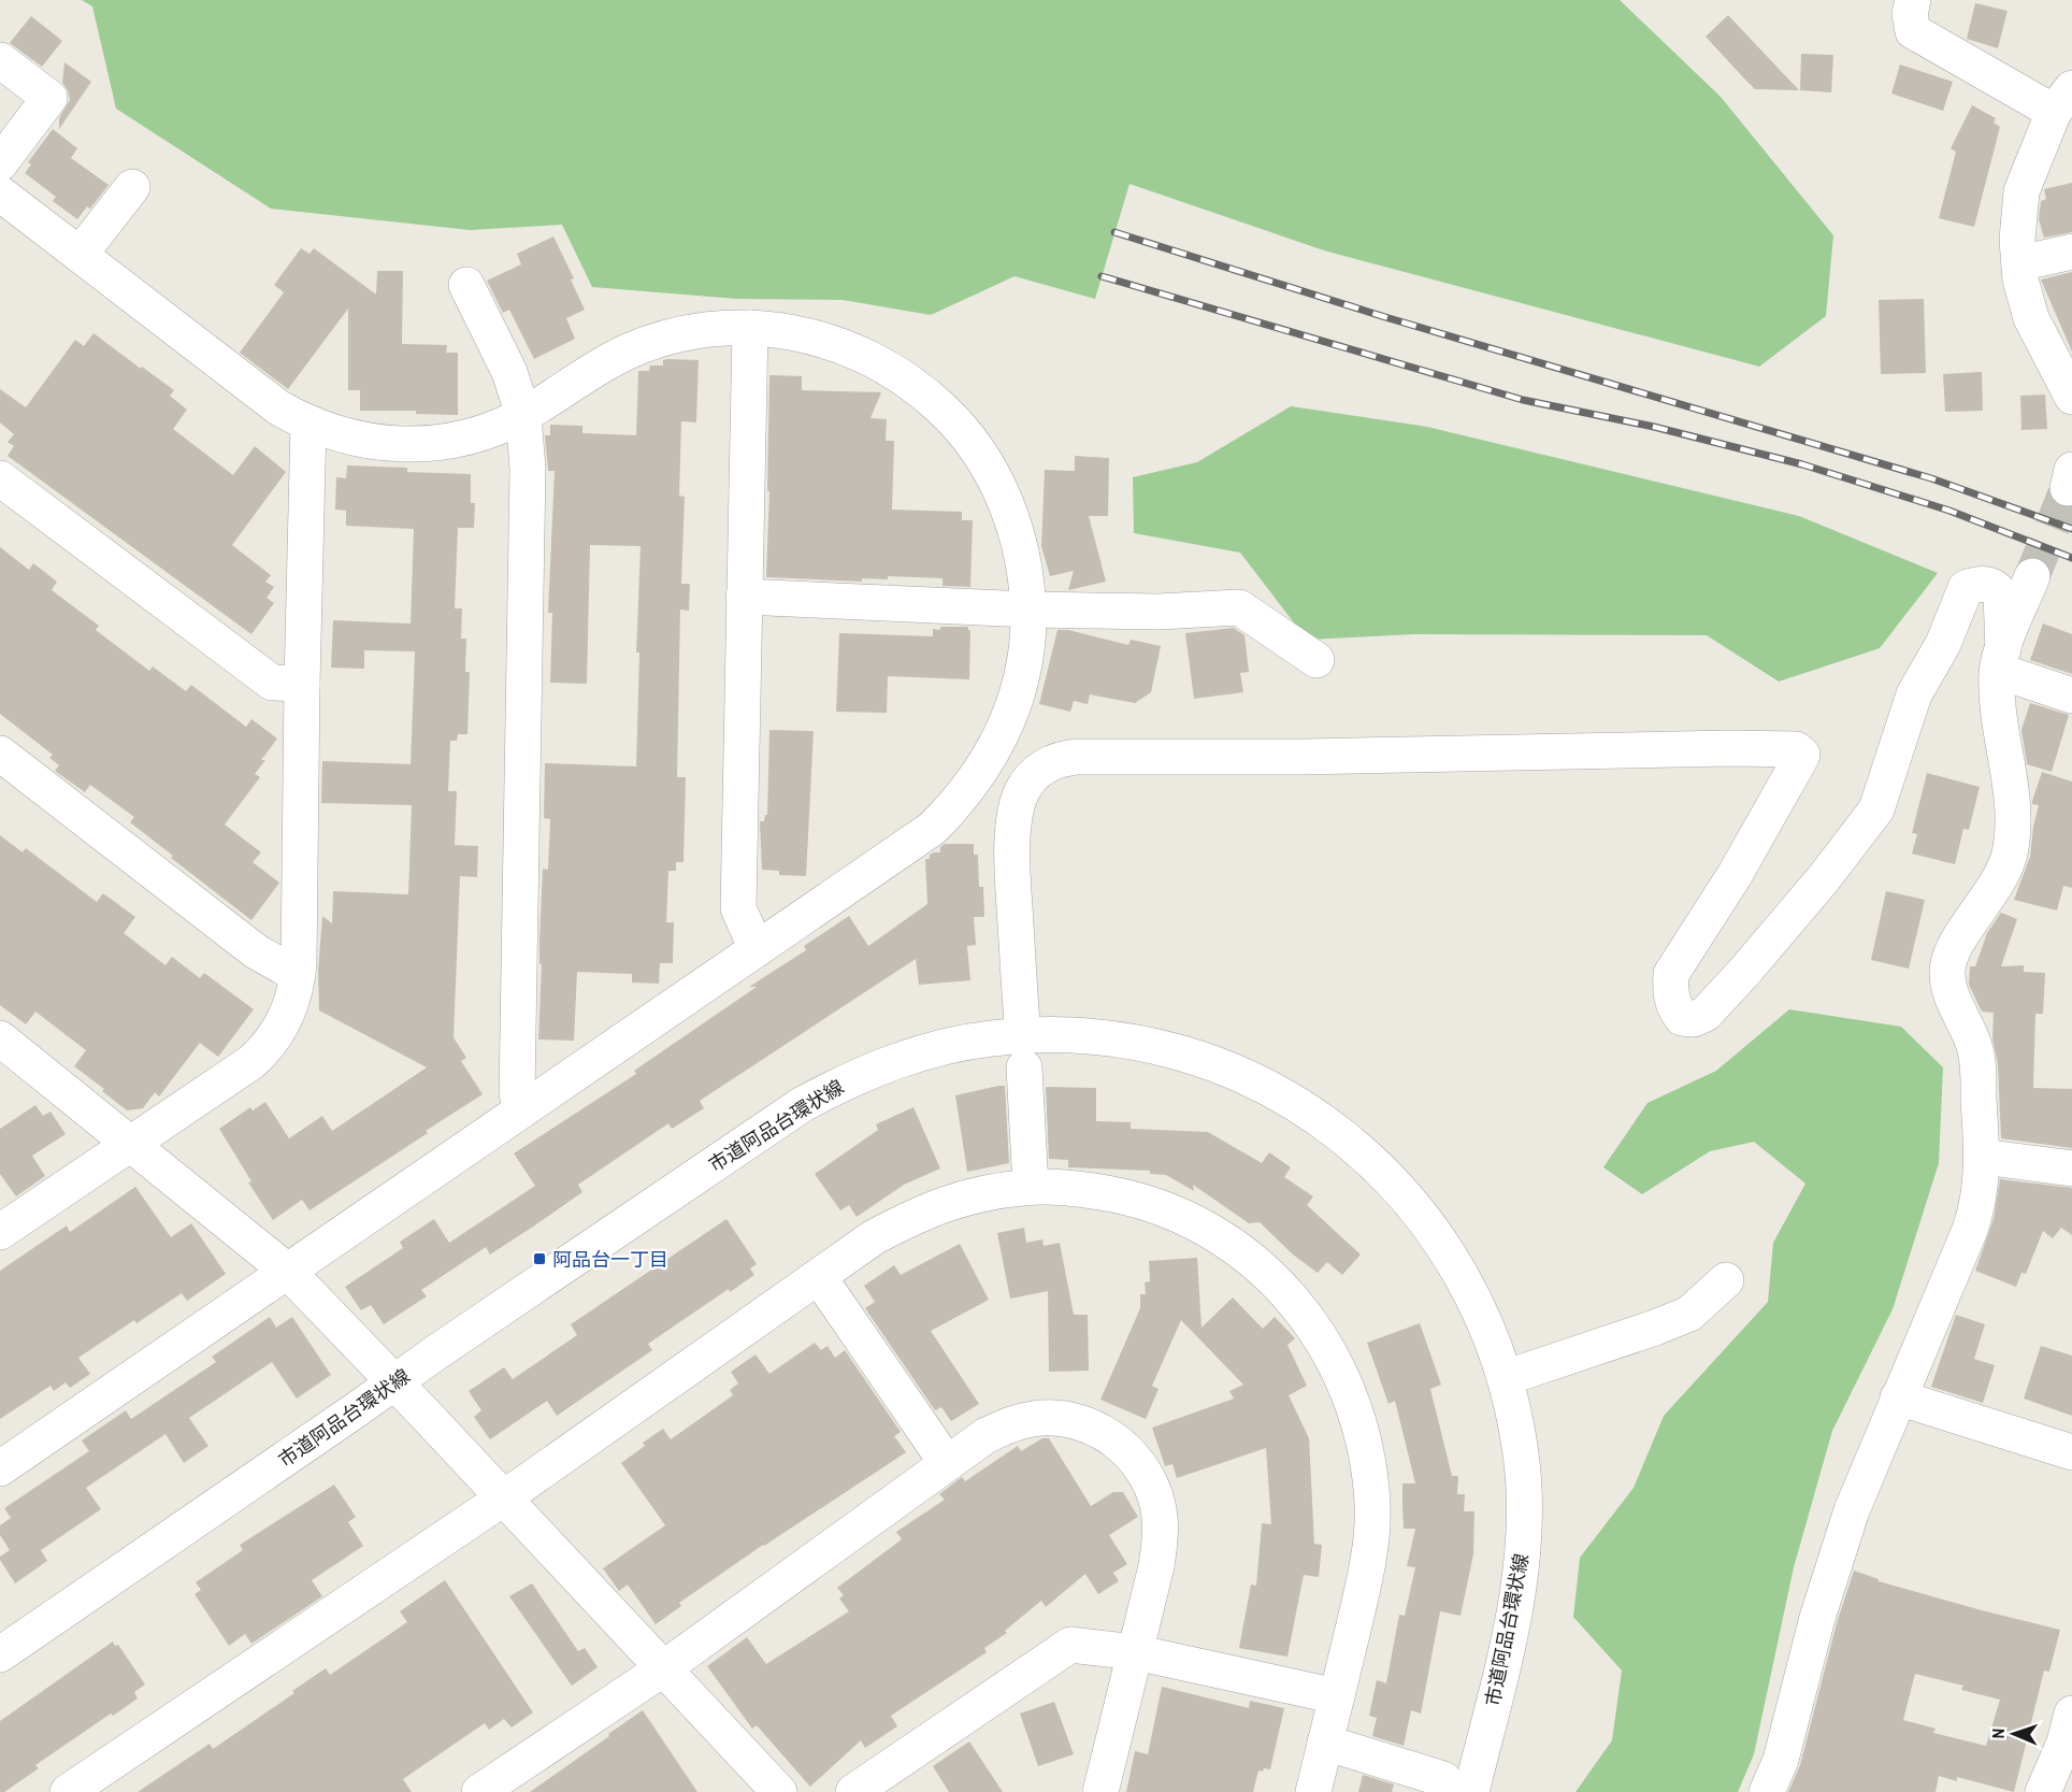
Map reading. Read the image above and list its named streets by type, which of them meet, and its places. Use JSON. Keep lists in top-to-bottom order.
{
  "streets": {
    "street": ["市道阿品台環状線"]
  },
  "places": {
    "transit": ["阿品台一丁目"]
  },
  "north": "left"
}
